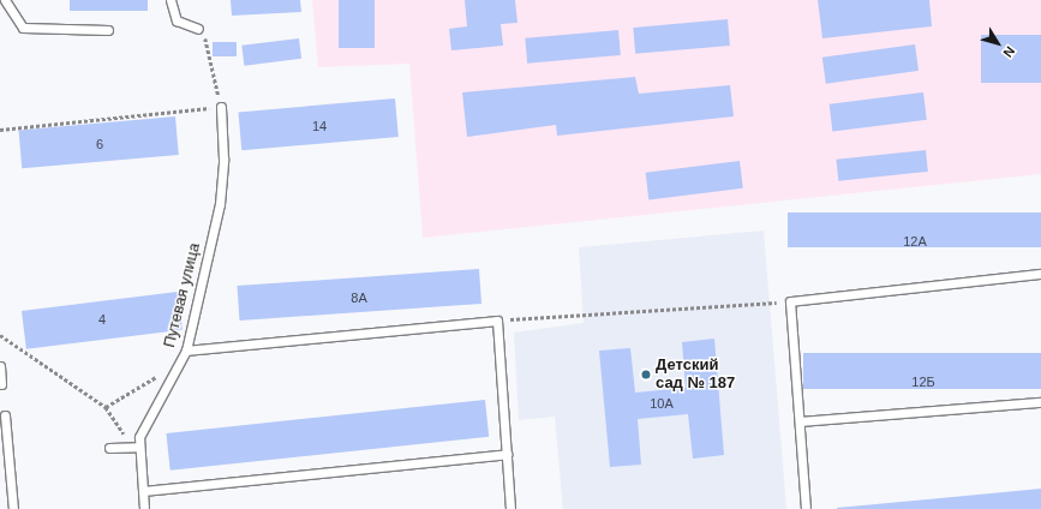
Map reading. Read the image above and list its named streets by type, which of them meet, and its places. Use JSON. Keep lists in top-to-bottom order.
{
  "streets": {
    "lane": ["Путевая улица"]
  },
  "places": ["Детский сад № 187"],
  "house_numbers": [
    "14",
    "6",
    "12А",
    "8А",
    "4",
    "12Б",
    "10А"
  ],
  "north": "bottom right"
}
